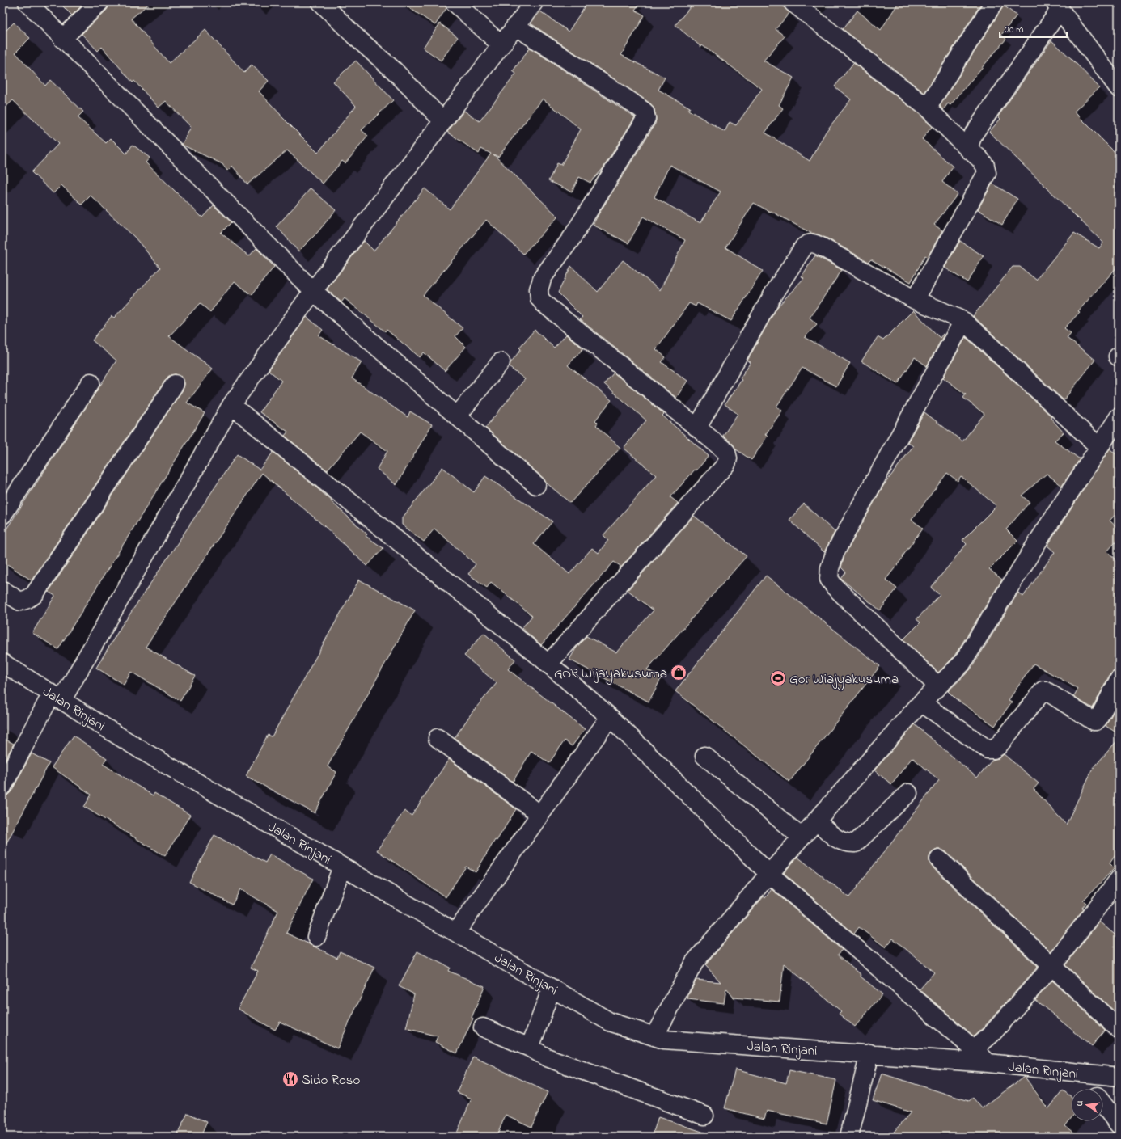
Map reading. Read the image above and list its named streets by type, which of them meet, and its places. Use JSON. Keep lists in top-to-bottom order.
{
  "streets": {
    "street": ["Jalan Rinjani"]
  },
  "places": {
    "shop": ["GOR Wijayakusuma"],
    "sports": ["Gor Wiajyakusuma"],
    "restaurant": ["Sido Roso"]
  },
  "scale_bar": "20 m",
  "north": "left"
}
